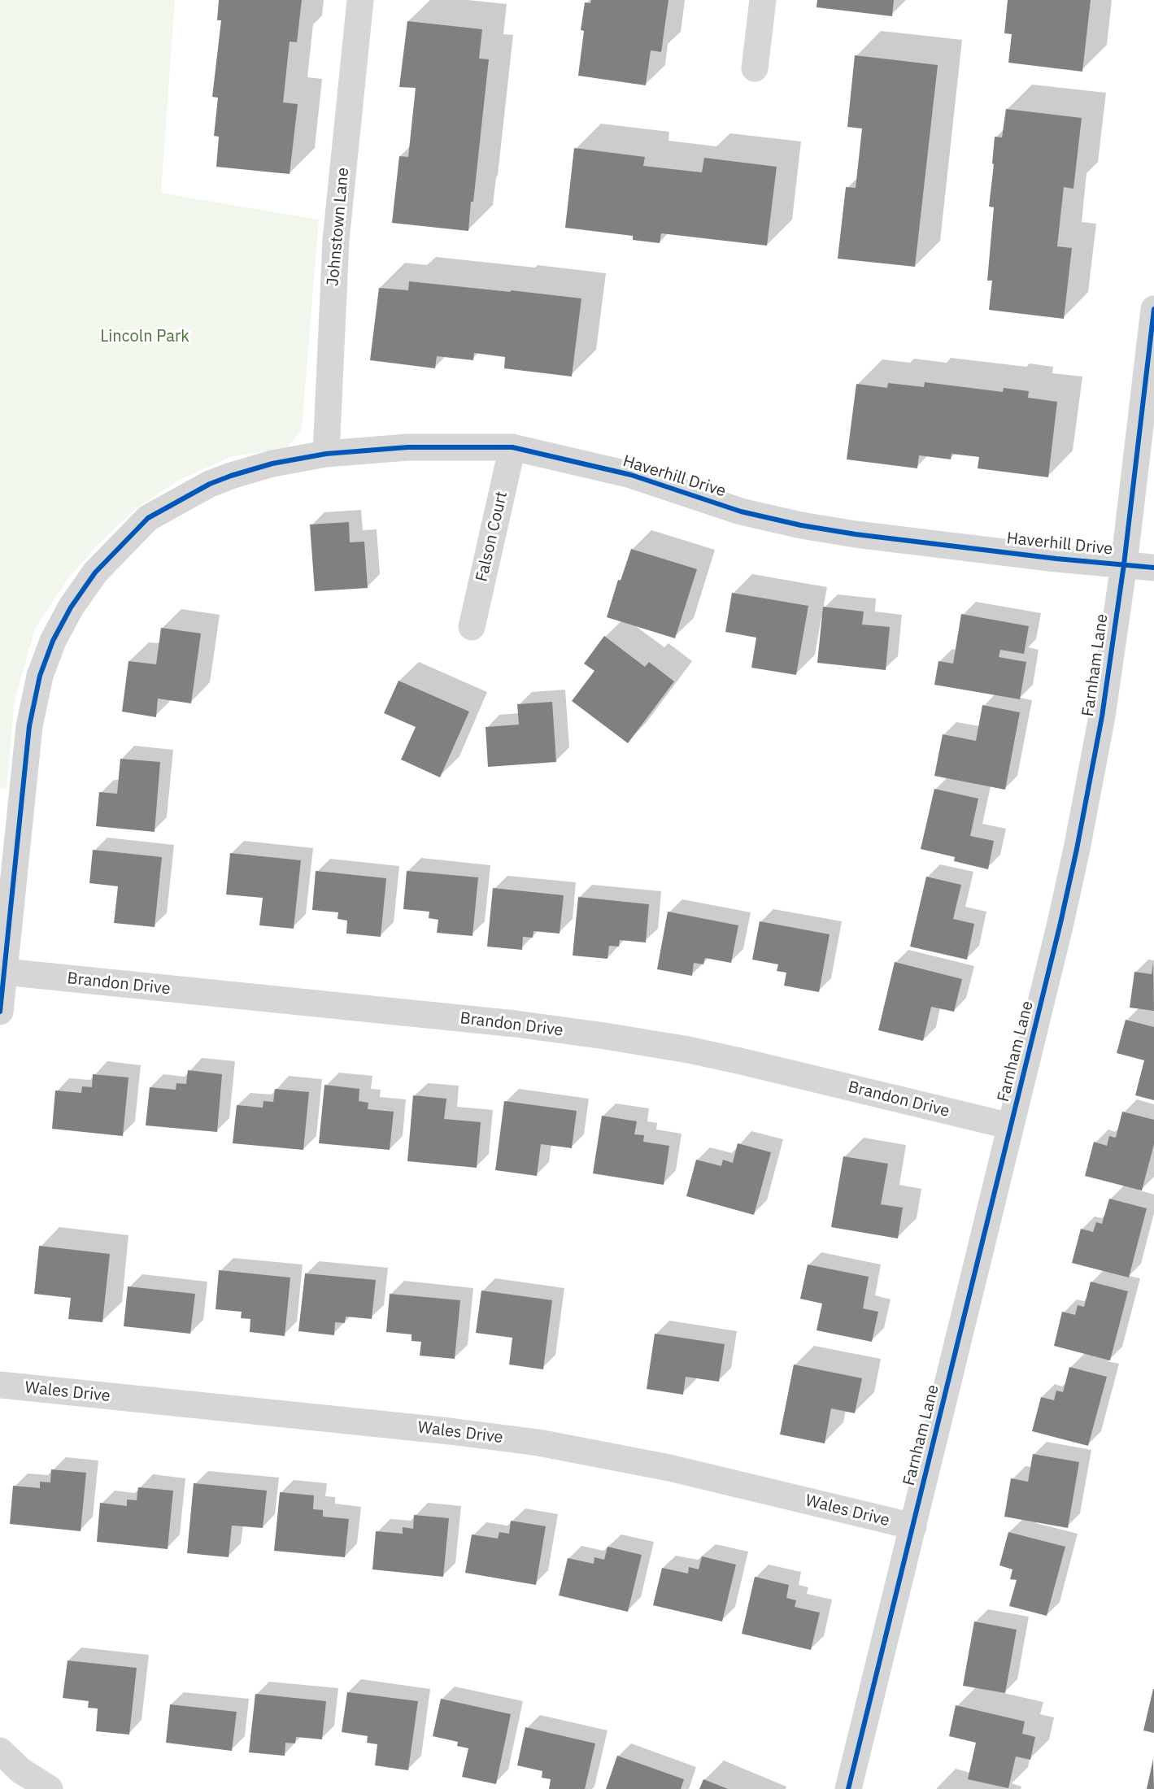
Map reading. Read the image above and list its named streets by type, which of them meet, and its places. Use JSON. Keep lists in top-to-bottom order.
{
  "streets": {
    "street": [
      "Johnstown Lane",
      "Haverhill Drive",
      "Falson Court",
      "Farnham Lane",
      "Brandon Drive",
      "Wales Drive"
    ]
  },
  "crossings": [
    ["Johnstown Lane", "Haverhill Drive"],
    ["Haverhill Drive", "Falson Court"],
    ["Haverhill Drive", "Farnham Lane"],
    ["Haverhill Drive", "Brandon Drive"],
    ["Farnham Lane", "Brandon Drive"],
    ["Farnham Lane", "Wales Drive"]
  ],
  "parks": ["Lincoln Park"]
}
